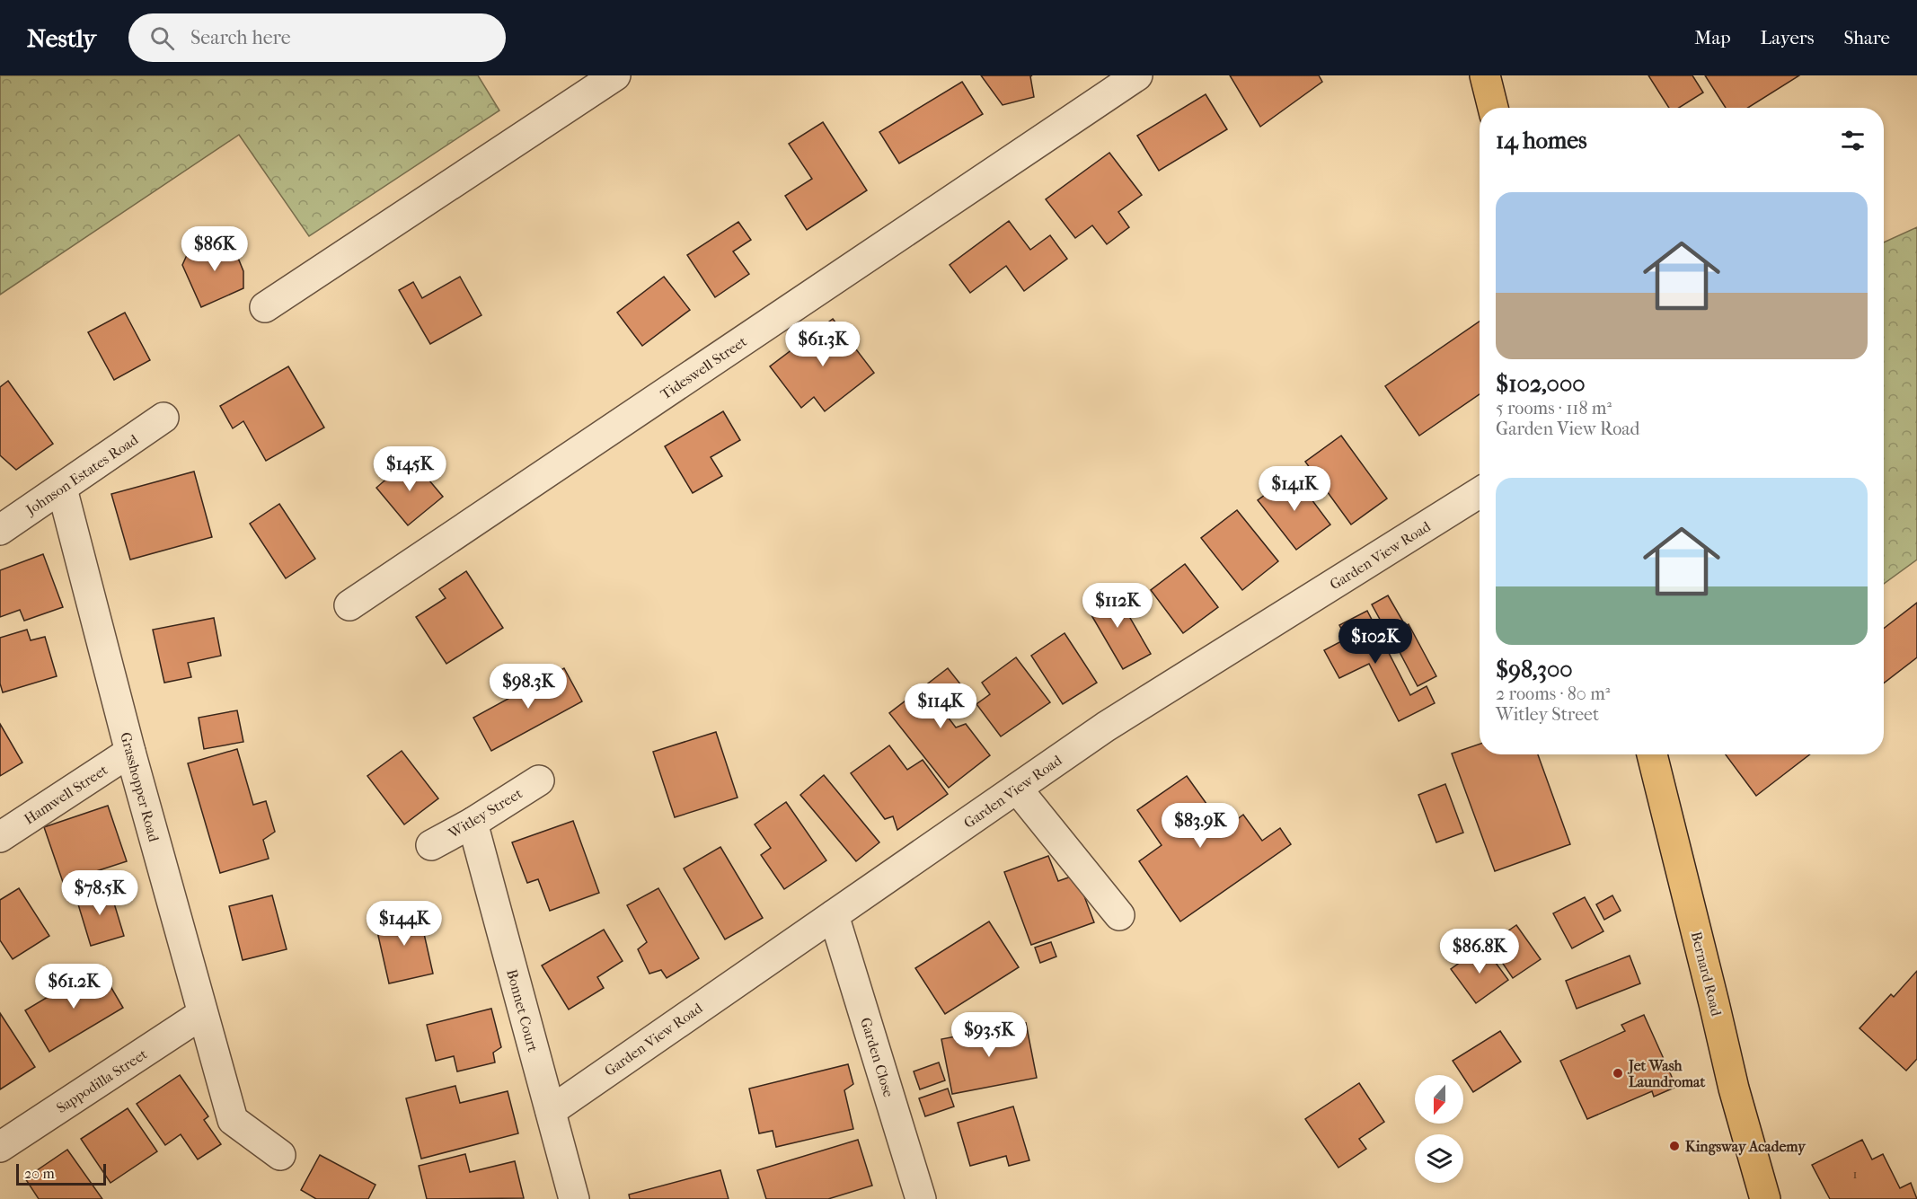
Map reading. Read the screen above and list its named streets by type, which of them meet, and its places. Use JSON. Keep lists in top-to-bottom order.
{
  "streets": {
    "main road": ["Bernard Road"],
    "street": [
      "Tideswell Street",
      "Johnson Estates Road",
      "Garden View Road",
      "Grasshopper Road",
      "Hamwell Street",
      "Witley Street",
      "Bonnet Court",
      "Garden Close",
      "Sappodilla Street"
    ]
  },
  "crossings": [
    ["Johnson Estates Road", "Grasshopper Road"],
    ["Garden View Road", "Bonnet Court"],
    ["Garden View Road", "Garden Close"],
    ["Grasshopper Road", "Hamwell Street"],
    ["Grasshopper Road", "Sappodilla Street"],
    ["Witley Street", "Bonnet Court"]
  ],
  "places": ["Jet Wash Laundromat", "Kingsway Academy"],
  "house_numbers": ["1"],
  "scale_bar": "20 m",
  "north": "bottom",
  "page": {
    "header": "Nestly",
    "search": "Search here",
    "nav": ["Map", "Layers", "Share"],
    "heading": "14 homes",
    "list": [
      {
        "name": "$102,000",
        "note": "5 rooms · 118 m² · Garden View Road"
      },
      {
        "name": "$98,300",
        "note": "2 rooms · 80 m² · Witley Street"
      }
    ],
    "price": [
      "$86K",
      "$61.3K",
      "$145K",
      "$141K",
      "$112K",
      "$102K",
      "$98.3K",
      "$114K",
      "$83.9K",
      "$78.5K",
      "$144K",
      "$86.8K",
      "$61.2K",
      "$93.5K"
    ],
    "scale": "20 m"
  }
}
